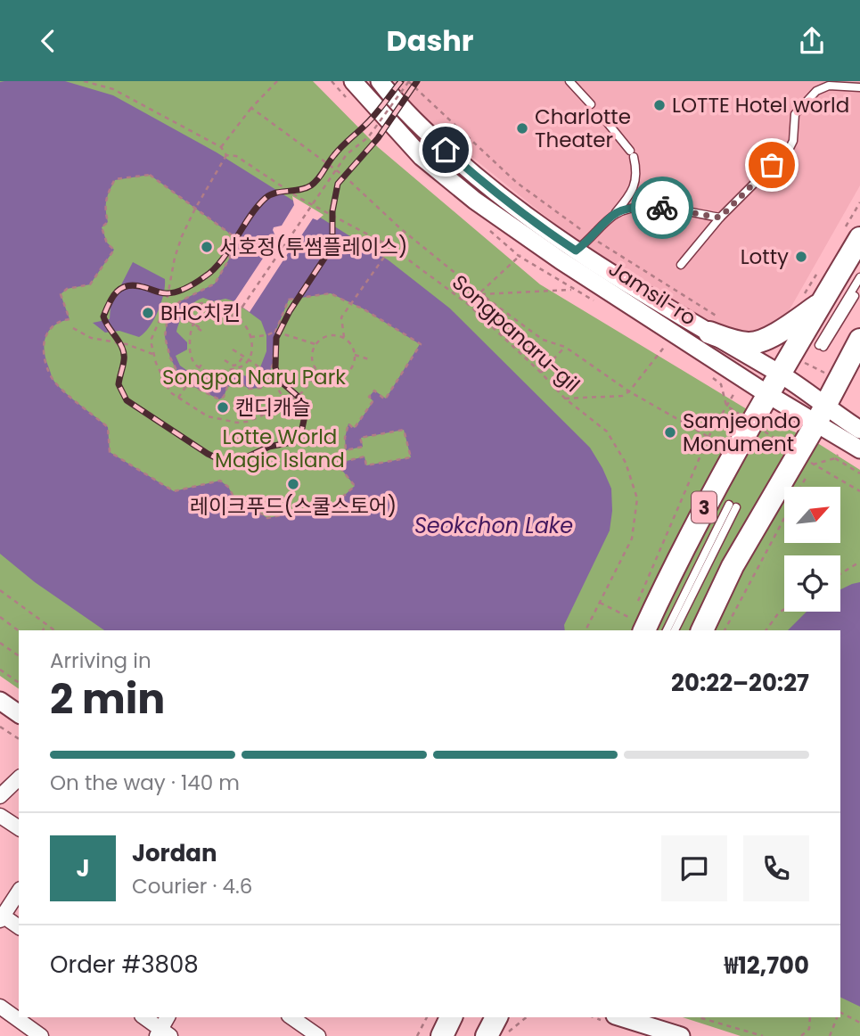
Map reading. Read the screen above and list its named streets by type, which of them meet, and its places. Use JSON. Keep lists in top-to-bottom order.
{
  "streets": {
    "main road": ["3"],
    "street": ["Jamsil-ro"],
    "path": ["Songpanaru-gil"]
  },
  "crossings": [
    ["Jamsil-ro", "3"]
  ],
  "water": ["Seokchon Lake"],
  "parks": ["Songpa Naru Park", "Lotte World Magic Island"],
  "places": [
    "LOTTE Hotel world",
    "Charlotte Theater",
    "서호정(투썸플레이스)",
    "Lotty",
    "BHC치킨",
    "캔디캐슬",
    "Samjeondo Monument",
    "레이크푸드(스쿨스토어)"
  ],
  "north": "top right",
  "page": {
    "header": "Dashr",
    "heading": ["2 min", "Arriving in", "20:22–20:27"],
    "panel": [
      "Jordan",
      "Courier · 4.6",
      "Order #3808",
      "₩12,700"
    ],
    "bar": "On the way · 140 m",
    "round": "J"
  }
}
